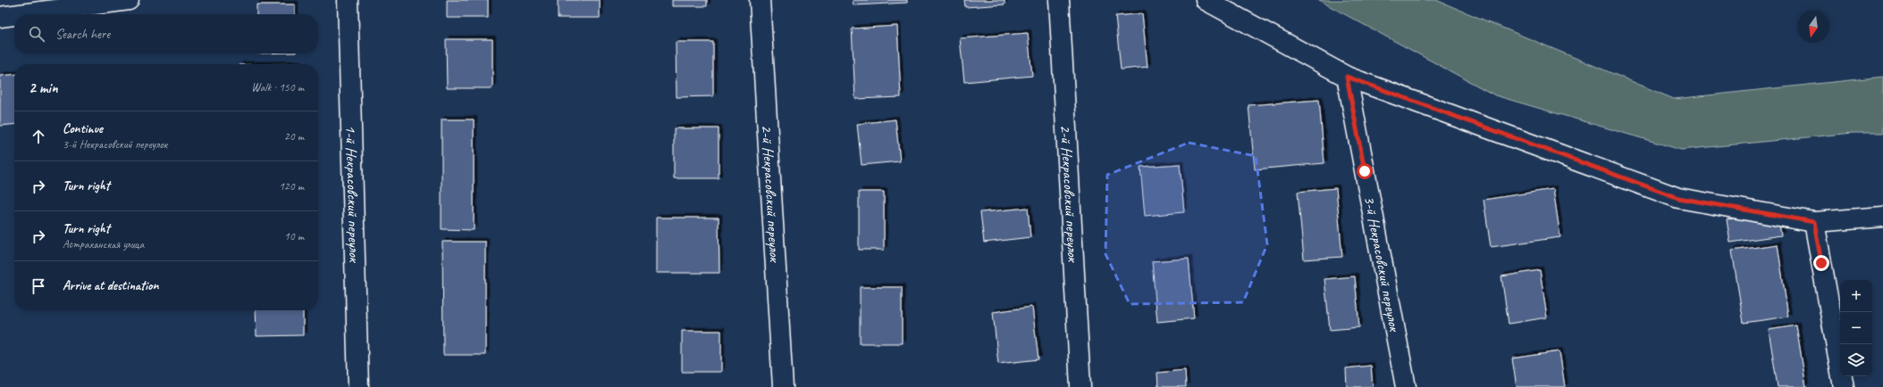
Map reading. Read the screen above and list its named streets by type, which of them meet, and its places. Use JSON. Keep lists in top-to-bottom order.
{
  "streets": {
    "street": ["1-й Некрасовский переулок", "2-й Некрасовский переулок", "3-й Некрасовский переулок"]
  },
  "north": "bottom",
  "page": {
    "search": "Search here",
    "heading": ["2 min", "Walk · 150 m"],
    "list": [
      ["Continue", "3-й Некрасовский переулок", "20 m"],
      ["Turn right", "120 m"],
      ["Turn right", "Астраханская улица", "10 m"],
      "Arrive at destination"
    ],
    "map_buttons": ["+", "−"]
  }
}
